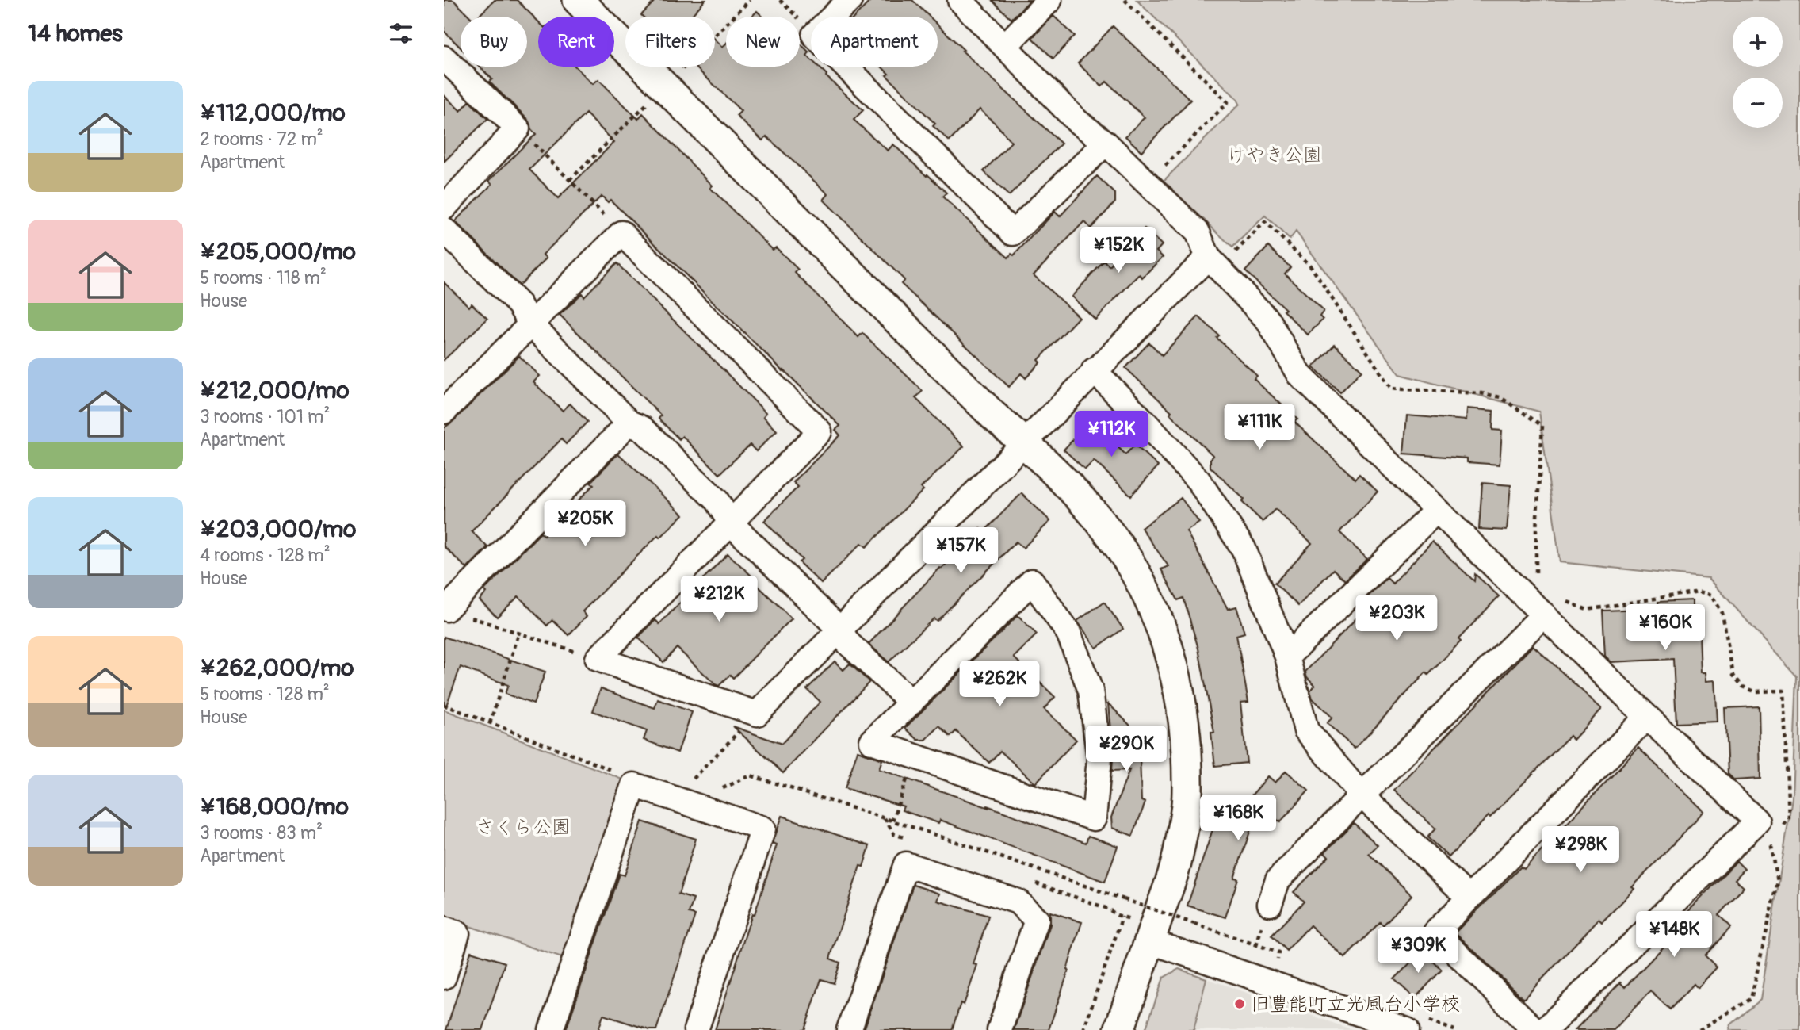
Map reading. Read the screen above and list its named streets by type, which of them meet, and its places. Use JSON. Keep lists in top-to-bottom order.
{
  "parks": ["けやき公園", "さくら公園"],
  "places": ["旧豊能町立光風台小学校"],
  "page": {
    "heading": "14 homes",
    "map_buttons": ["+", "−"],
    "chip": [
      "Buy",
      "Rent",
      "Filters",
      "New",
      "Apartment"
    ],
    "list": [
      {
        "name": "¥112,000/mo",
        "note": "2 rooms · 72 m² · Apartment"
      },
      {
        "name": "¥205,000/mo",
        "note": "5 rooms · 118 m² · House"
      },
      {
        "name": "¥212,000/mo",
        "note": "3 rooms · 101 m² · Apartment"
      },
      {
        "name": "¥203,000/mo",
        "note": "4 rooms · 128 m² · House"
      },
      {
        "name": "¥262,000/mo",
        "note": "5 rooms · 128 m² · House"
      },
      {
        "name": "¥168,000/mo",
        "note": "3 rooms · 83 m² · Apartment"
      }
    ],
    "price": [
      "¥152K",
      "¥111K",
      "¥112K",
      "¥205K",
      "¥157K",
      "¥212K",
      "¥203K",
      "¥160K",
      "¥262K",
      "¥290K",
      "¥168K",
      "¥298K",
      "¥148K",
      "¥309K"
    ]
  }
}
